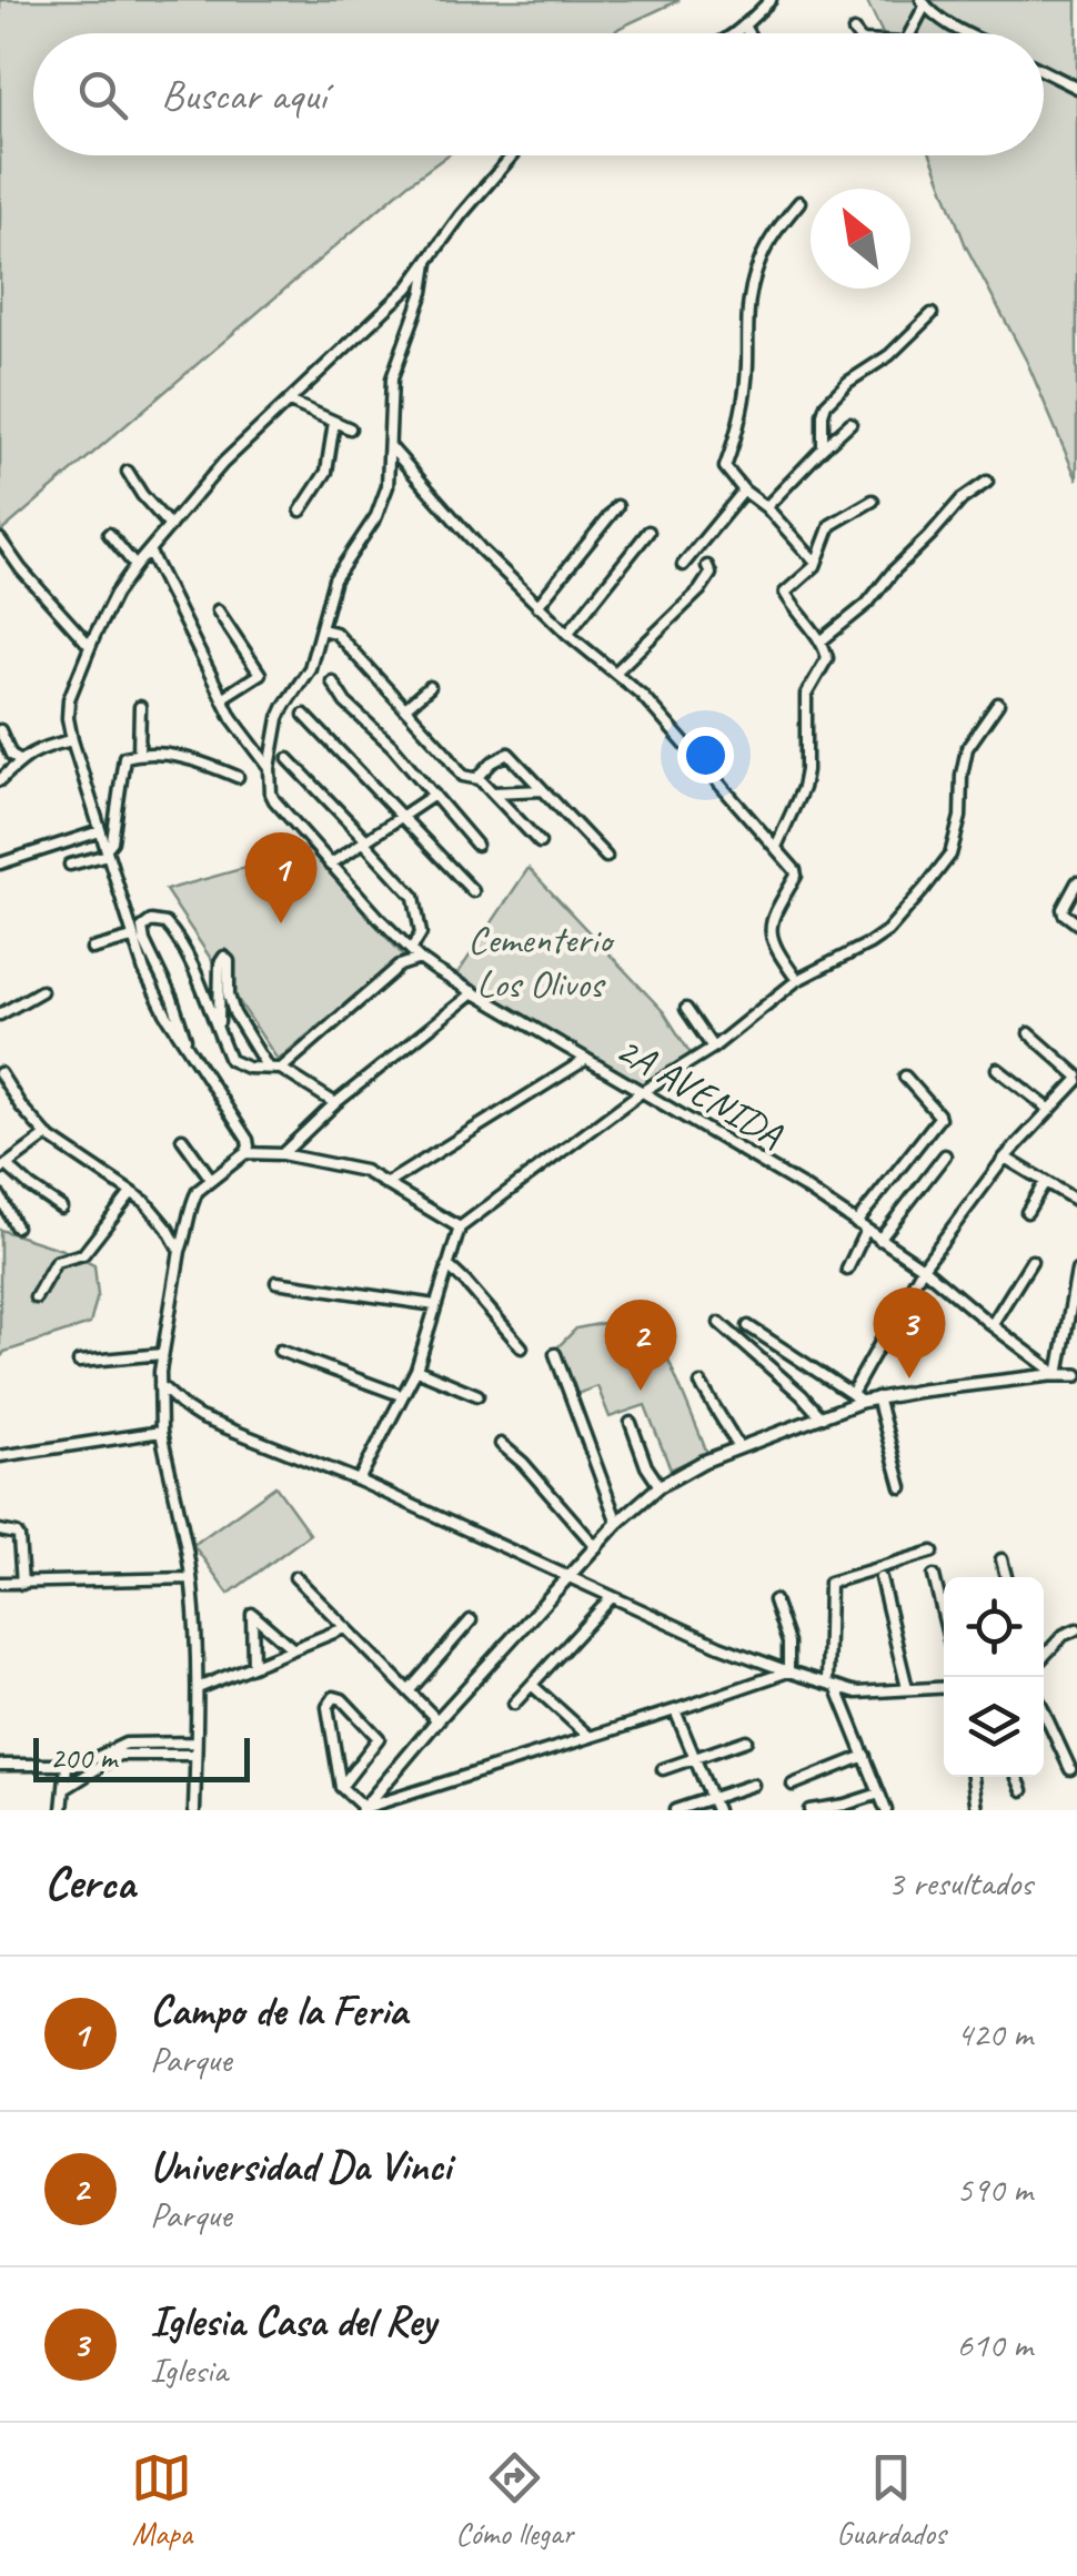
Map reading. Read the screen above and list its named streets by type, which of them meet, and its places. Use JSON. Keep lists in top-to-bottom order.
{
  "streets": {
    "street": ["2A AVENIDA"]
  },
  "parks": ["Cementerio Los Olivos"],
  "scale_bar": "200 m",
  "north": "top left",
  "page": {
    "search": "Buscar aquí",
    "pins": ["1", "3", "2"],
    "scale": "200 m",
    "heading": ["Cerca", "3 resultados"],
    "list": [
      {
        "mark": "1",
        "name": "Campo de la Feria",
        "note": "Parque",
        "value": "420 m"
      },
      {
        "mark": "2",
        "name": "Universidad Da Vinci",
        "note": "Parque",
        "value": "590 m"
      },
      {
        "mark": "3",
        "name": "Iglesia Casa del Rey",
        "note": "Iglesia",
        "value": "610 m"
      }
    ],
    "nav": ["Mapa", "Cómo llegar", "Guardados"]
  }
}
